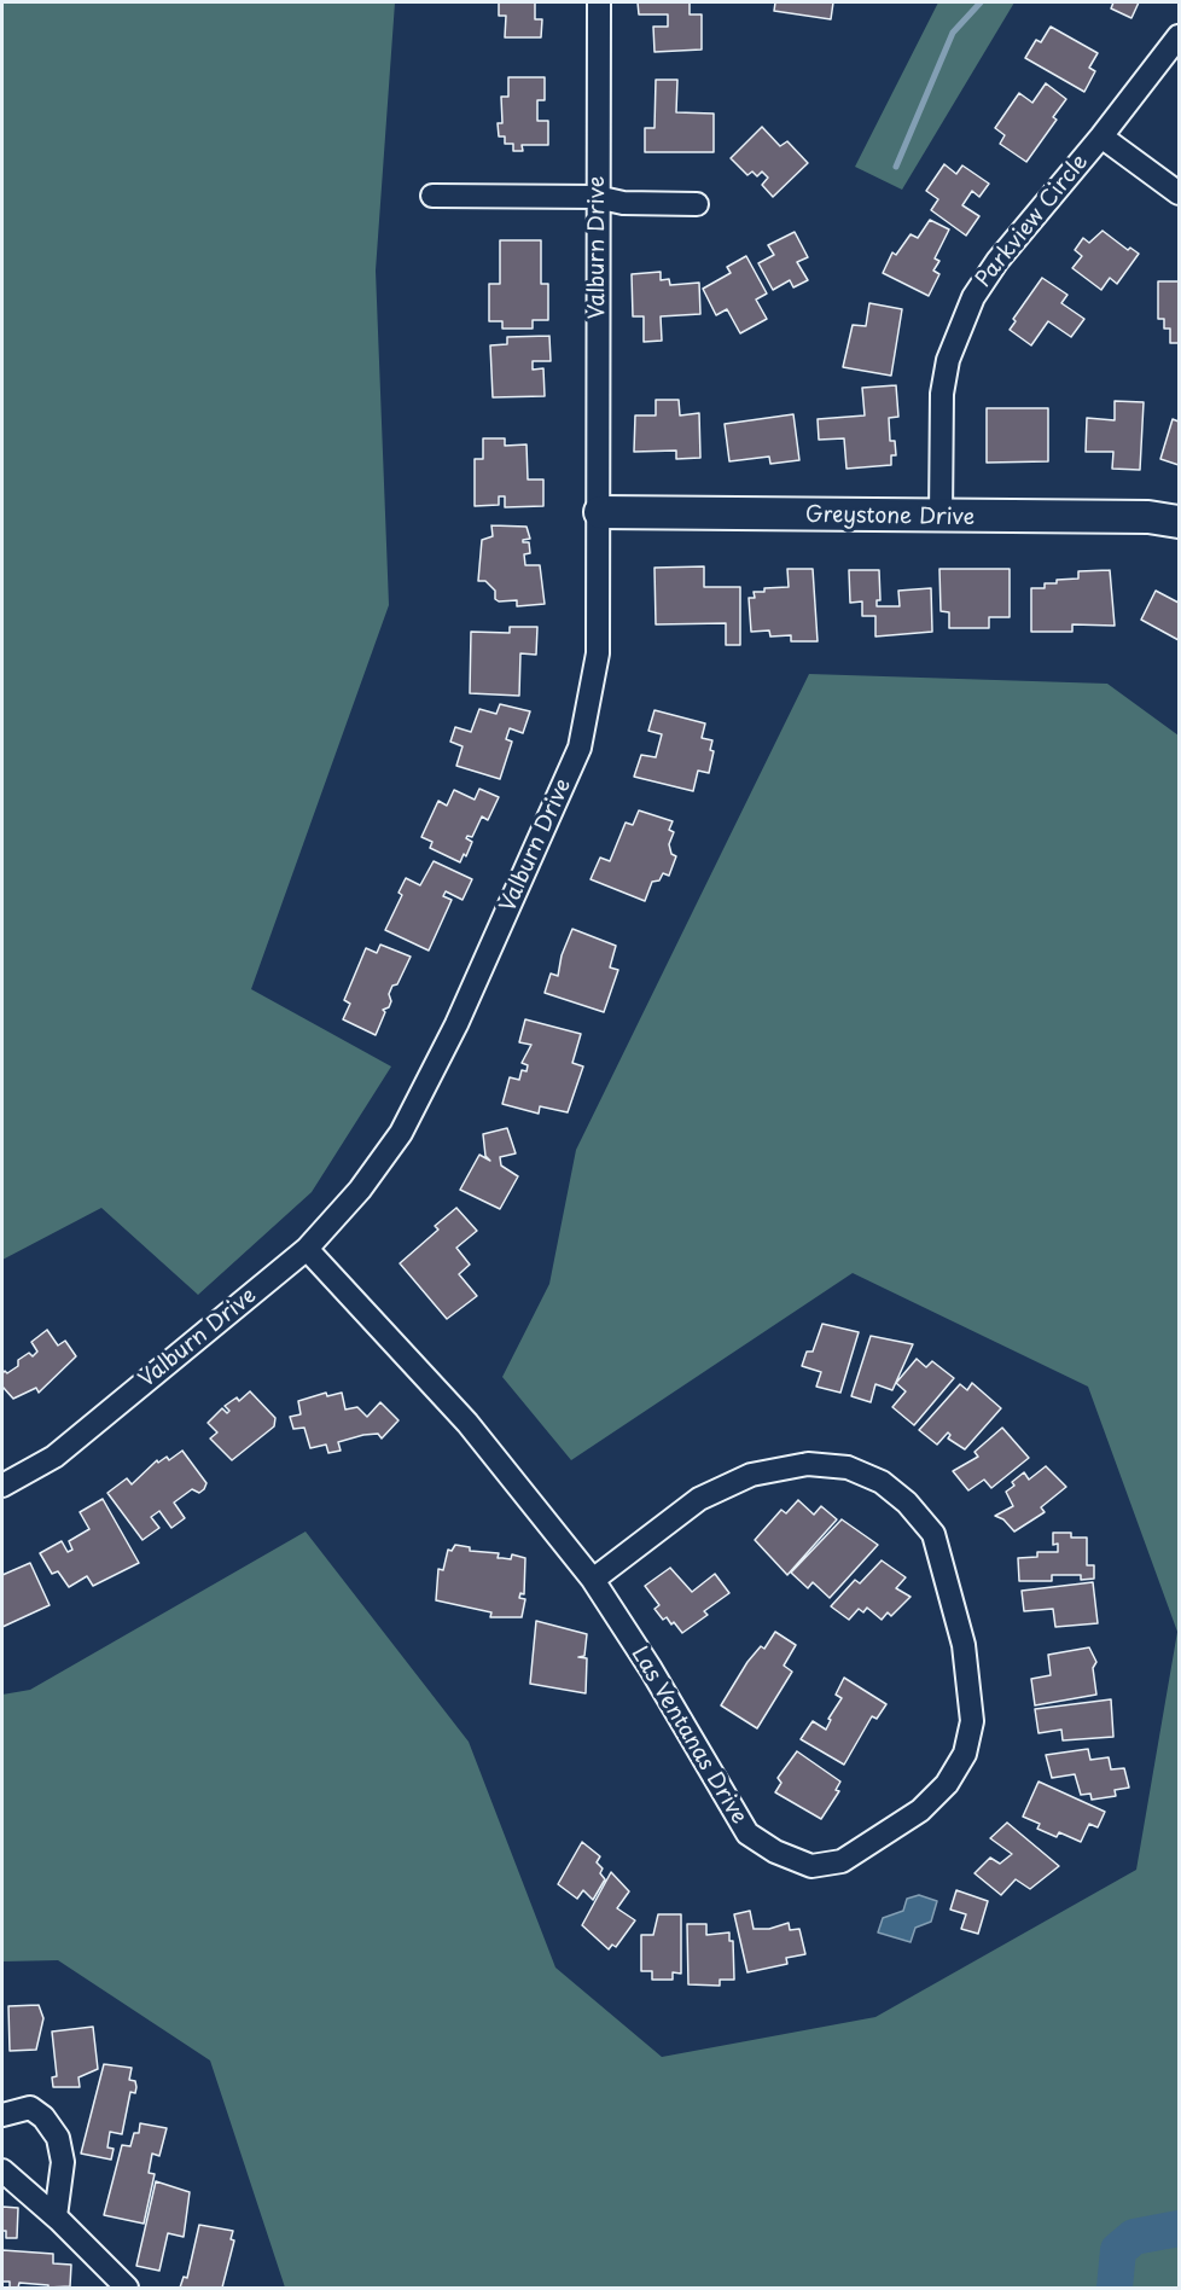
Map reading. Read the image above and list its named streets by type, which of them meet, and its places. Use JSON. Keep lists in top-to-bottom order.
{
  "streets": {
    "street": [
      "Parkview Circle",
      "Valburn Drive",
      "Greystone Drive",
      "Las Ventanas Drive"
    ]
  },
  "crossings": [
    ["Parkview Circle", "Greystone Drive"],
    ["Valburn Drive", "Greystone Drive"],
    ["Valburn Drive", "Las Ventanas Drive"]
  ]
}
